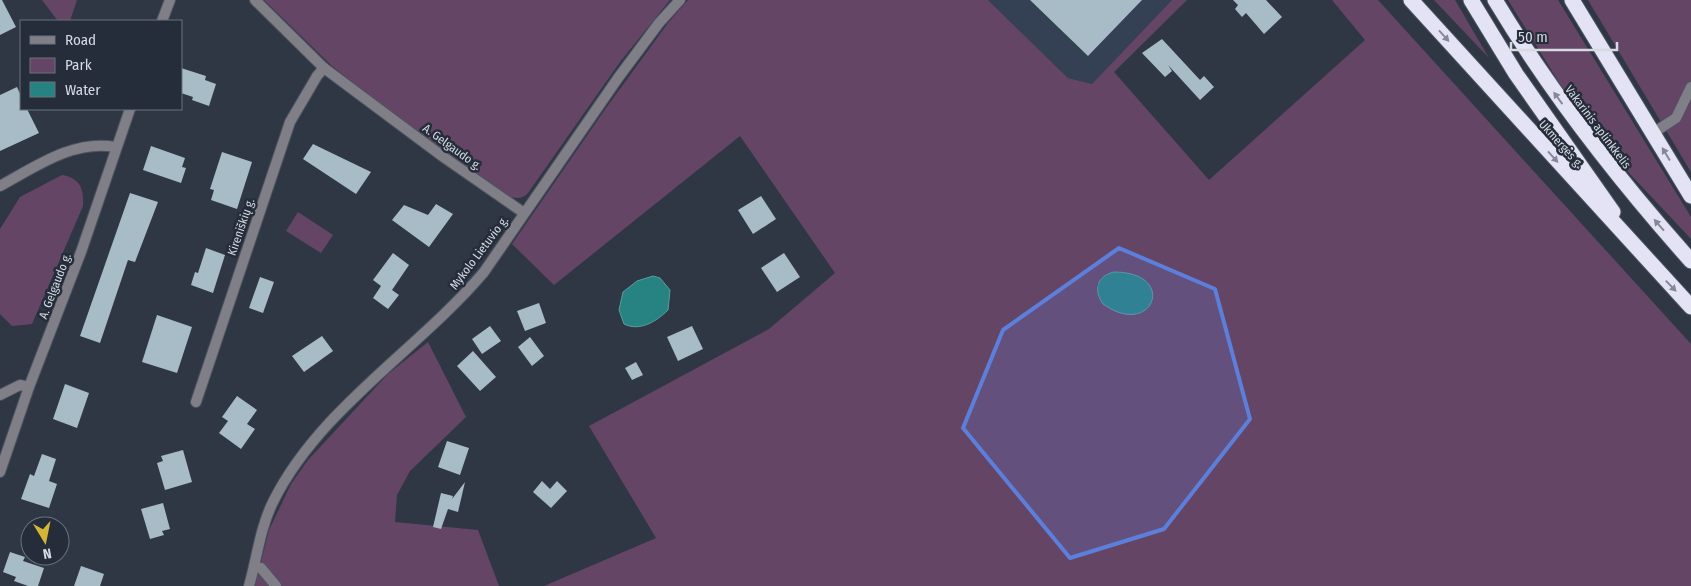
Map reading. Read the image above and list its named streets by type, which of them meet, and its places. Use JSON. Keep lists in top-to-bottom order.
{
  "streets": {
    "highway": ["Vakarinis aplinkkelis", "Ukmergės g."],
    "street": ["A. Gelgaudo g.", "Kireniškių g.", "Mykolo Lietuvio g."]
  },
  "crossings": [
    ["A. Gelgaudo g.", "Kireniškių g."],
    ["A. Gelgaudo g.", "Mykolo Lietuvio g."]
  ],
  "legend": ["Road", "Park", "Water"],
  "scale_bar": "50 m",
  "north": "bottom"
}
